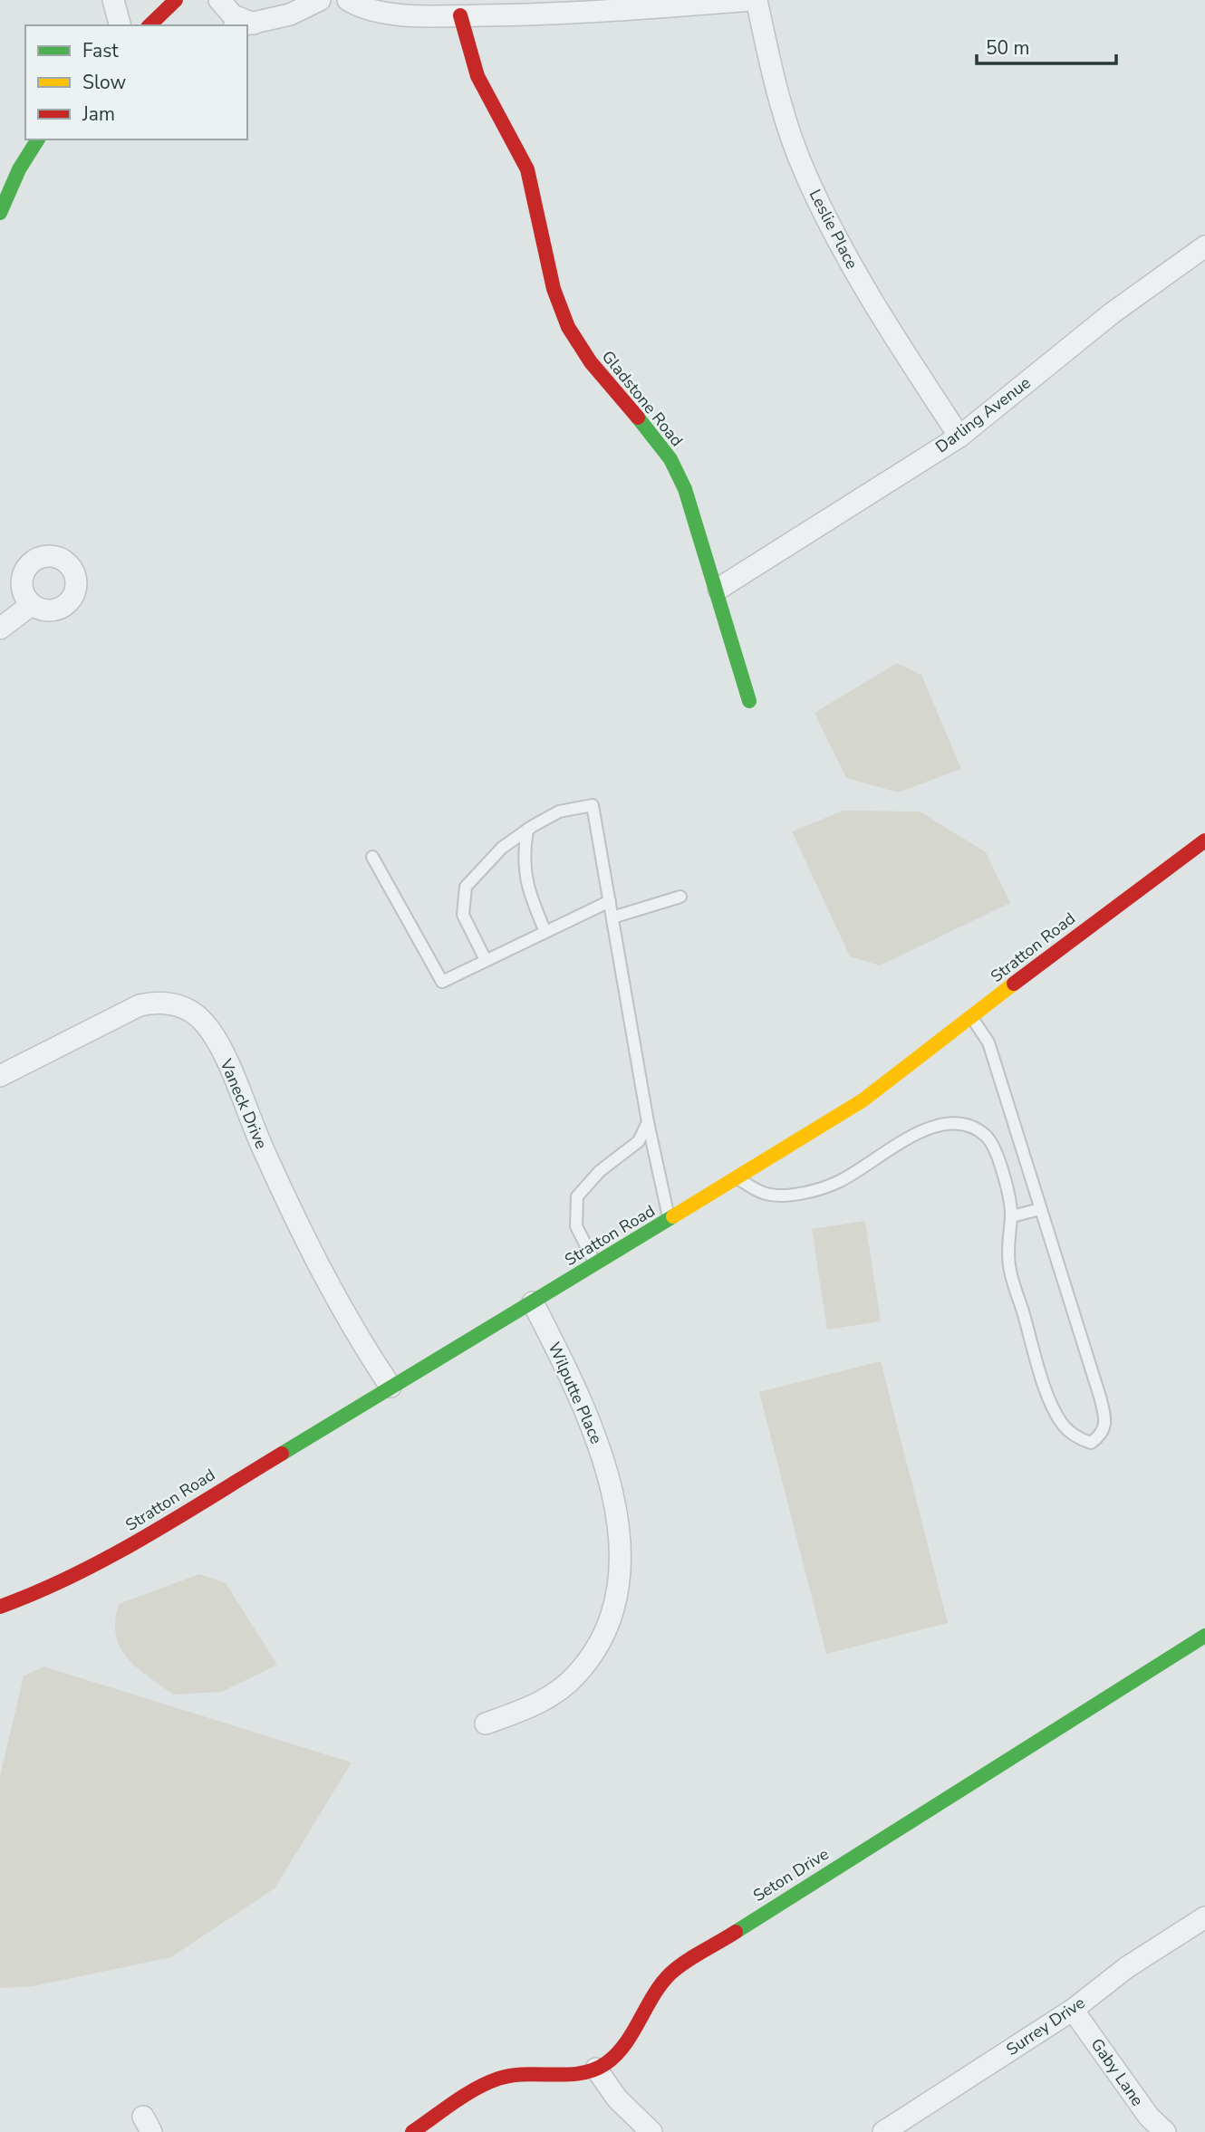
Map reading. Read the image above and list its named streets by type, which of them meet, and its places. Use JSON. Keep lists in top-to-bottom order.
{
  "streets": {
    "street": [
      "Leslie Place",
      "Gladstone Road",
      "Darling Avenue",
      "Stratton Road",
      "Vaneck Drive",
      "Wilputte Place",
      "Seton Drive",
      "Surrey Drive",
      "Gaby Lane"
    ]
  },
  "crossings": [
    ["Leslie Place", "Darling Avenue"],
    ["Gladstone Road", "Darling Avenue"],
    ["Stratton Road", "Vaneck Drive"],
    ["Stratton Road", "Wilputte Place"],
    ["Surrey Drive", "Gaby Lane"]
  ],
  "legend": ["Fast", "Slow", "Jam"],
  "scale_bar": "50 m"
}
